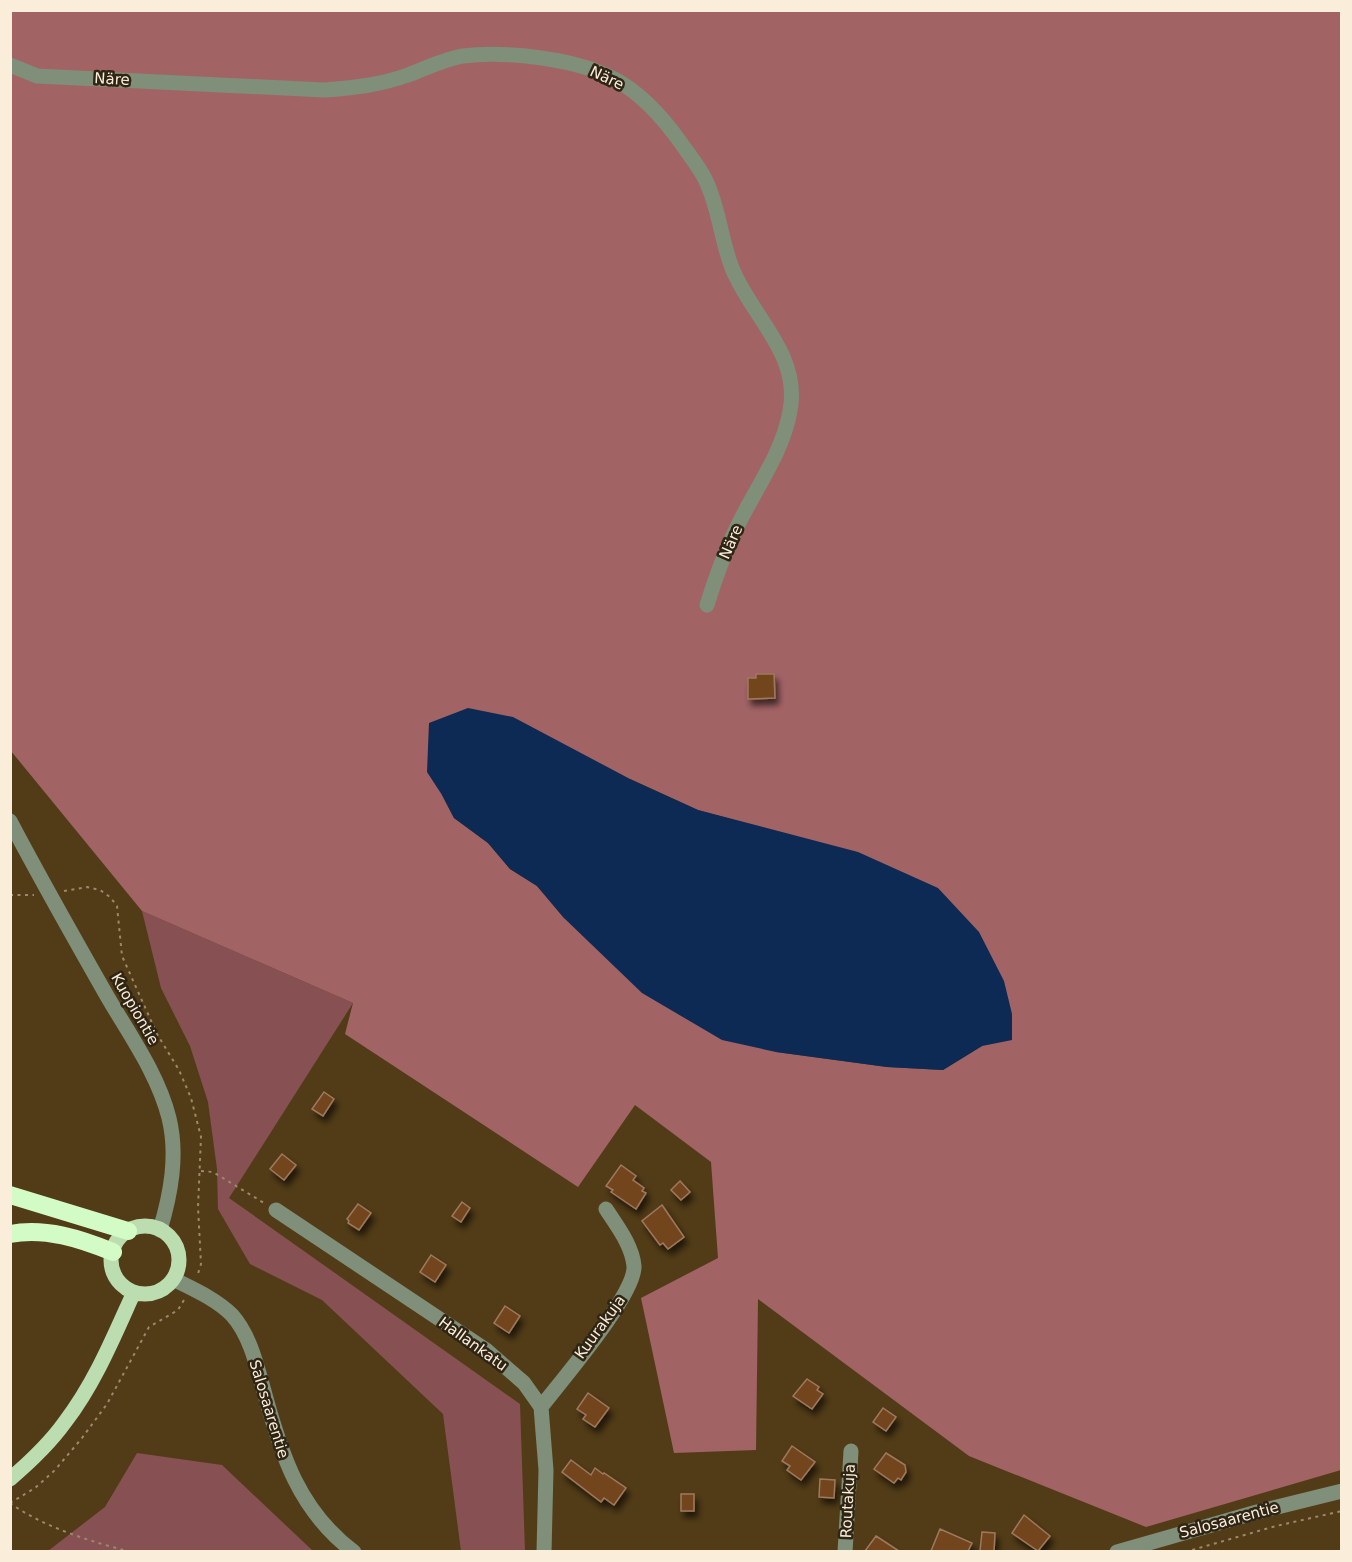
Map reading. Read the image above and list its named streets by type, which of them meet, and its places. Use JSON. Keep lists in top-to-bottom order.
{
  "streets": {
    "street": [
      "Näre",
      "Kuopiontie",
      "Kuurakuja",
      "Hallankatu",
      "Salosaarentie",
      "Routakuja"
    ]
  },
  "crossings": [
    ["Kuopiontie", "Salosaarentie"],
    ["Kuurakuja", "Hallankatu"]
  ]
}
